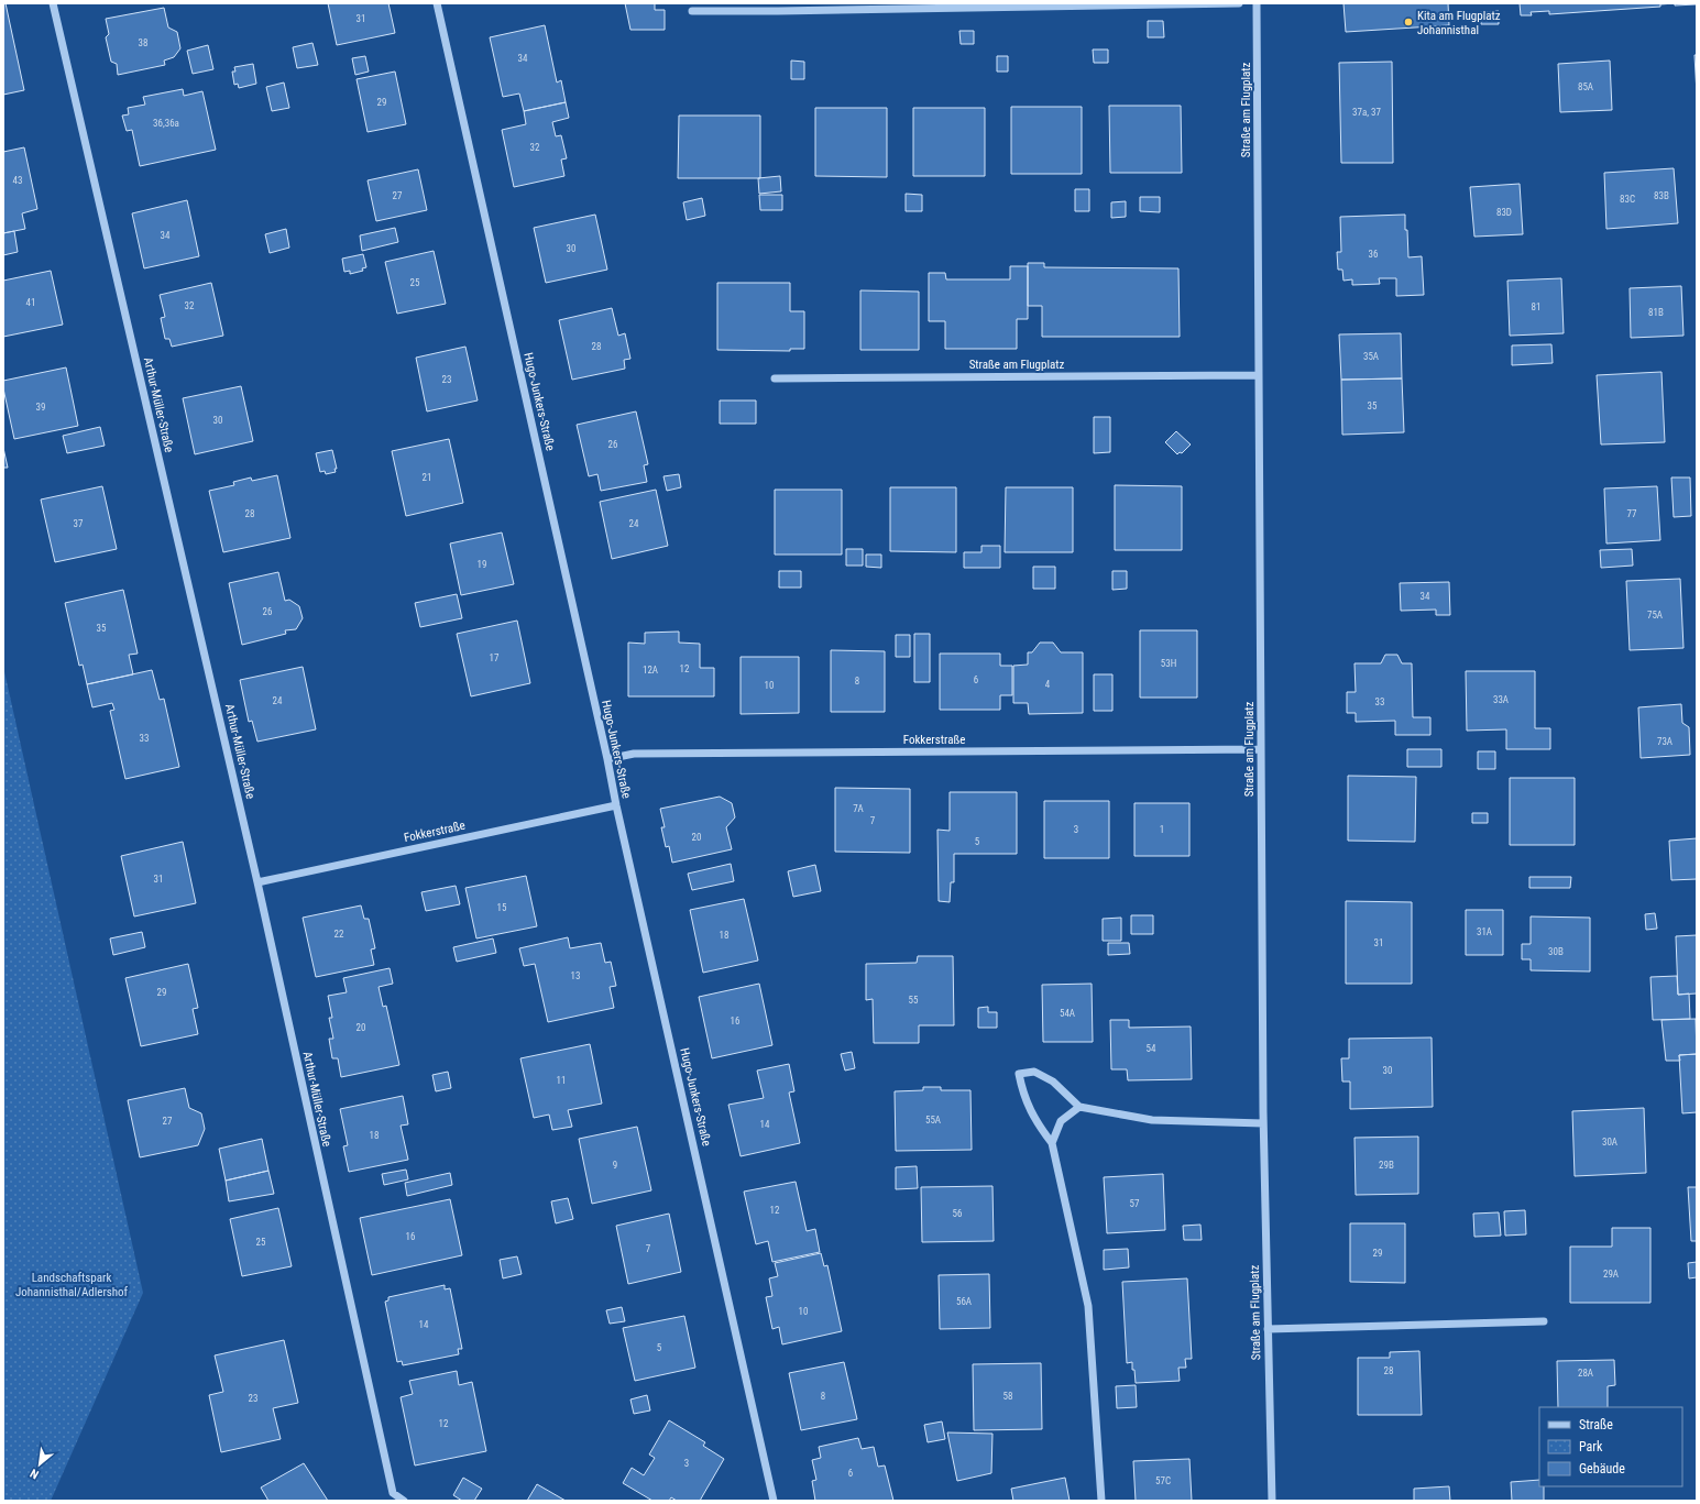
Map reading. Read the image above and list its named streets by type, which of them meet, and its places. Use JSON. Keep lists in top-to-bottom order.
{
  "streets": {
    "street": [
      "Straße am Flugplatz",
      "Hugo-Junkers-Straße",
      "Arthur-Müller-Straße",
      "Fokkerstraße"
    ]
  },
  "crossings": [
    ["Straße am Flugplatz", "Fokkerstraße"],
    ["Hugo-Junkers-Straße", "Fokkerstraße"],
    ["Arthur-Müller-Straße", "Fokkerstraße"]
  ],
  "parks": ["Landschaftspark Johannisthal/Adlershof"],
  "places": ["Kita am Flugplatz Johannisthal"],
  "house_numbers": [
    "31",
    "38",
    "34",
    "85A",
    "29",
    "37a, 37",
    "36,36a",
    "32",
    "43",
    "27",
    "83B",
    "83C",
    "83D",
    "34",
    "30",
    "36",
    "25",
    "41",
    "32",
    "81",
    "81B",
    "28",
    "35A",
    "23",
    "35",
    "39",
    "30",
    "26",
    "21",
    "28",
    "77",
    "37",
    "24",
    "19",
    "34",
    "26",
    "75A",
    "35",
    "17",
    "53H",
    "12",
    "12A",
    "6",
    "8",
    "4",
    "10",
    "33A",
    "24",
    "33",
    "33",
    "73A",
    "7A",
    "7",
    "3",
    "1",
    "20",
    "5",
    "31",
    "15",
    "31A",
    "22",
    "18",
    "31",
    "30B",
    "13",
    "29",
    "55",
    "54A",
    "16",
    "20",
    "54",
    "30",
    "11",
    "55A",
    "27",
    "14",
    "18",
    "30A",
    "9",
    "29B",
    "57",
    "12",
    "56",
    "16",
    "25",
    "7",
    "29",
    "29A",
    "56A",
    "10",
    "14",
    "5",
    "28",
    "28A",
    "8",
    "58",
    "23",
    "12",
    "3",
    "6",
    "57C"
  ],
  "legend": ["Straße", "Park", "Gebäude"],
  "north": "bottom left"
}
